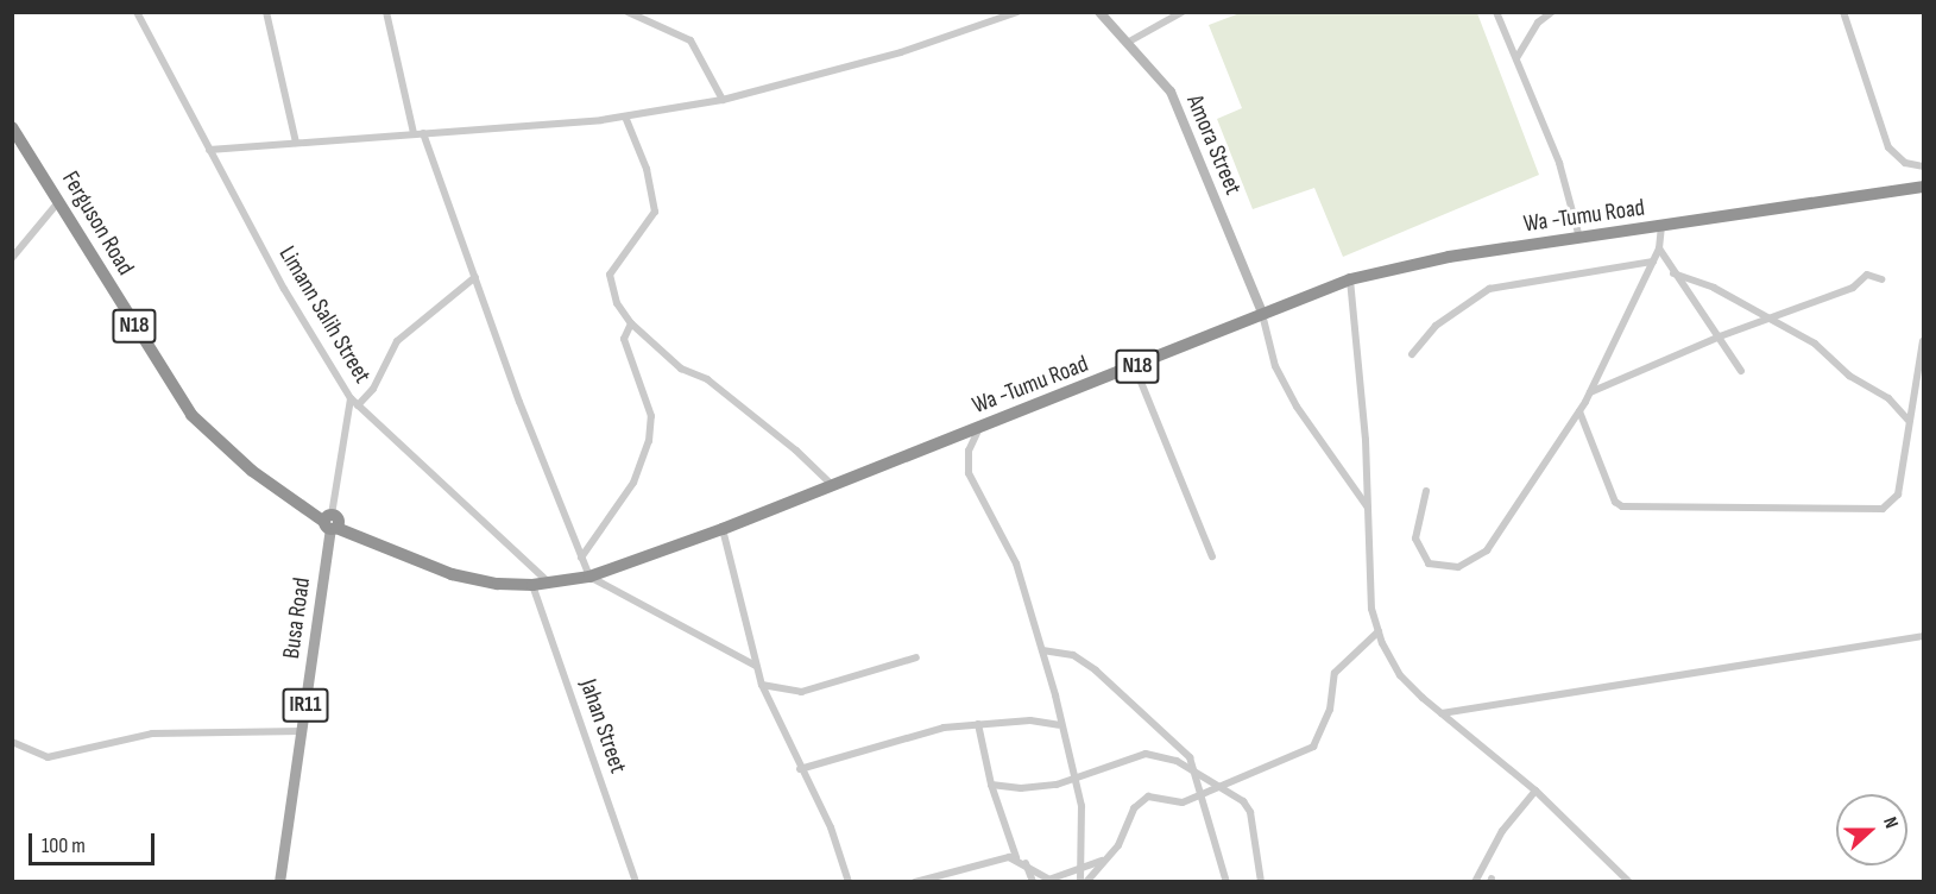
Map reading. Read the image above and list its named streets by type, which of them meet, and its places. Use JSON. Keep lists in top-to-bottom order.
{
  "streets": {
    "highway": ["Wa -Tumu Road", "Ferguson Road", "N18"],
    "main road": ["Busa Road", "IR11"],
    "street": ["Amora Street", "Limann Salih Street", "Jahan Street"]
  },
  "crossings": [
    ["Amora Street", "Wa -Tumu Road"],
    ["Wa -Tumu Road", "Ferguson Road"],
    ["Wa -Tumu Road", "Limann Salih Street"],
    ["Wa -Tumu Road", "Busa Road"],
    ["Wa -Tumu Road", "Jahan Street"],
    ["Ferguson Road", "Busa Road"]
  ],
  "scale_bar": "100 m",
  "north": "right"
}
